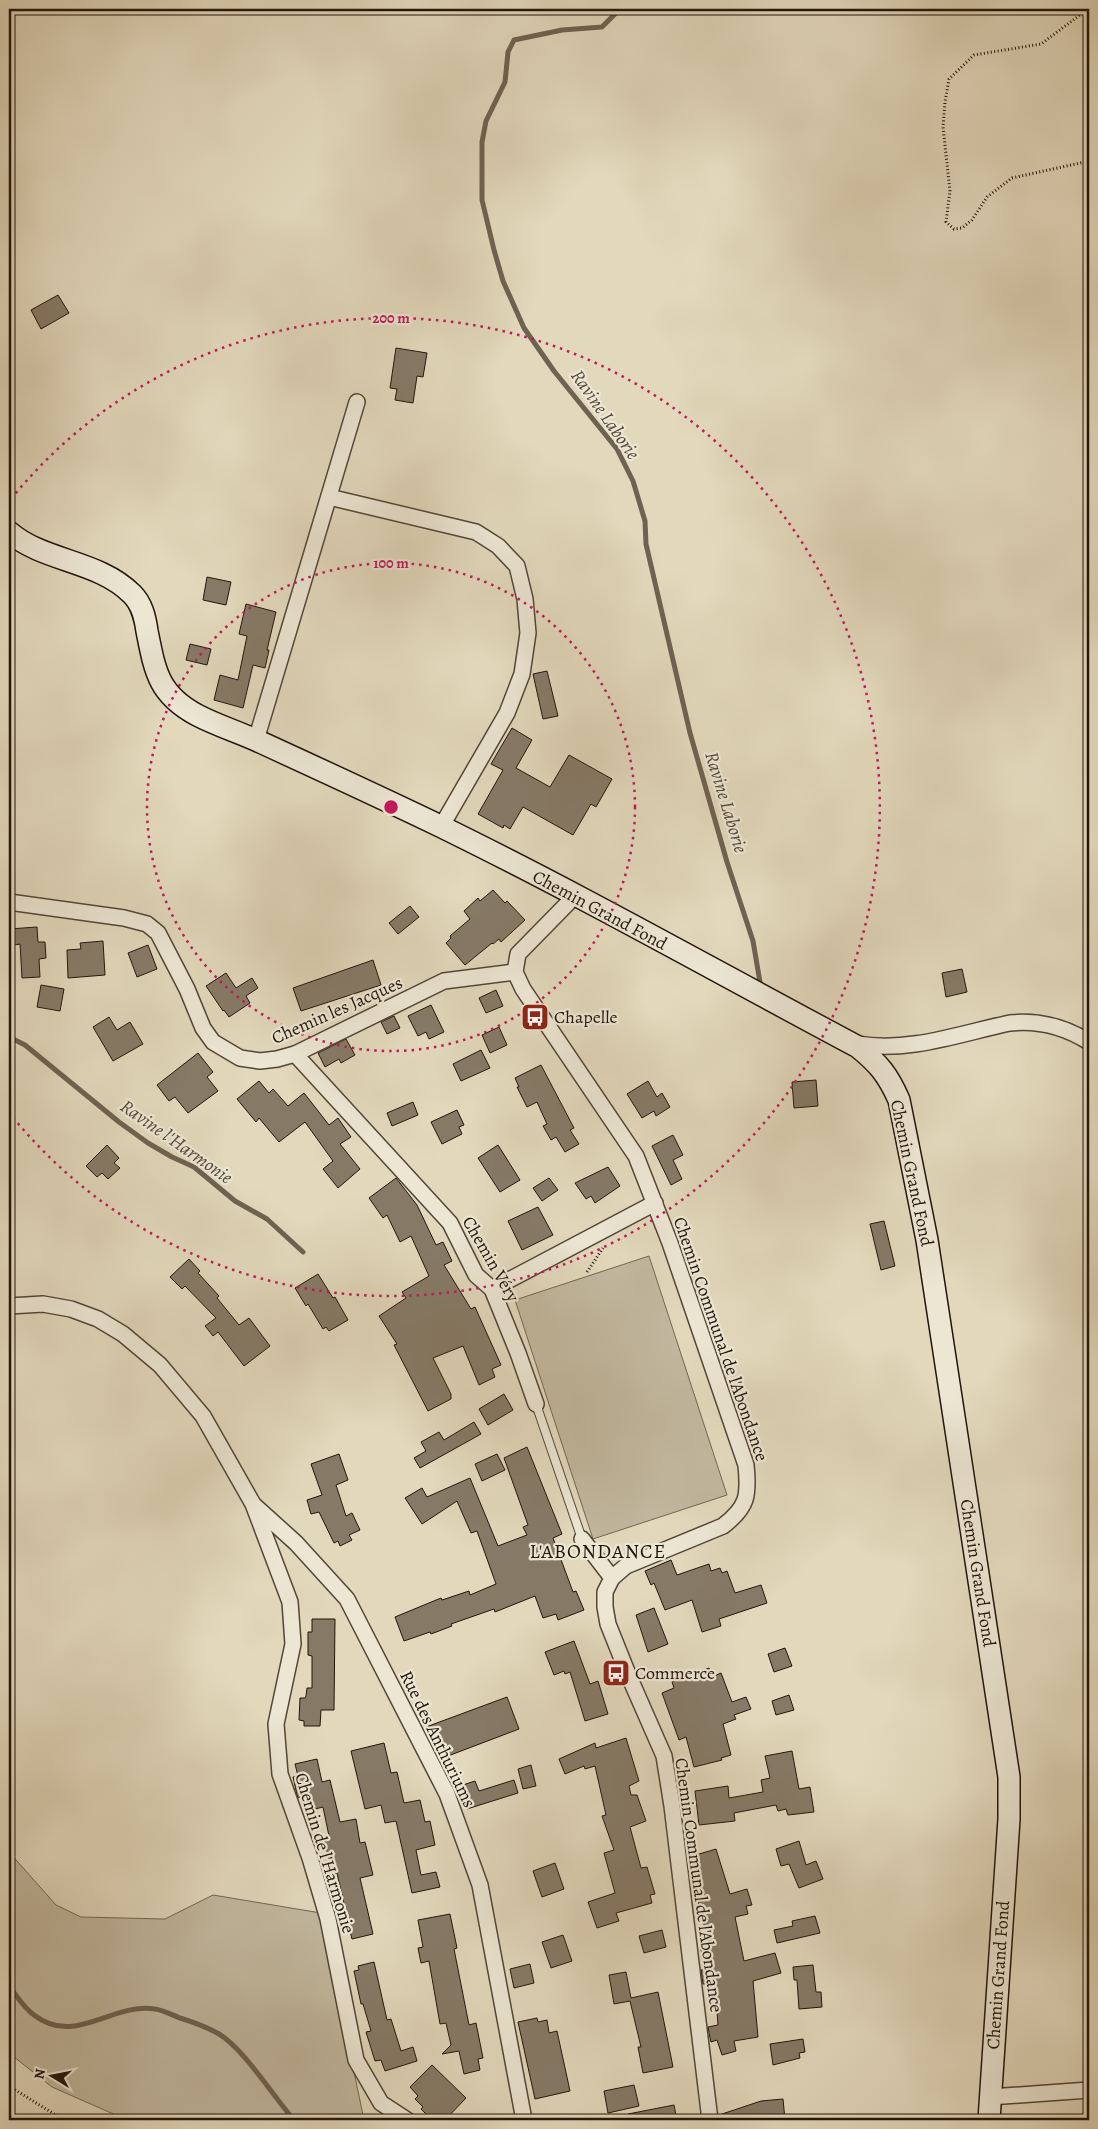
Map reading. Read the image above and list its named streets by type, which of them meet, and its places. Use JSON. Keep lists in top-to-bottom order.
{
  "streets": {
    "street": [
      "Chemin Grand Fond",
      "Chemin les Jacques",
      "Chemin Véry",
      "Chemin Communal de l'Abondance",
      "Rue des Anthuriums",
      "Chemin de l'Harmonie"
    ]
  },
  "crossings": [
    ["Chemin les Jacques", "Chemin Véry"],
    ["Chemin les Jacques", "Chemin Communal de l'Abondance"],
    ["Chemin Véry", "Chemin Communal de l'Abondance"],
    ["Rue des Anthuriums", "Chemin de l'Harmonie"]
  ],
  "districts": ["L'ABONDANCE"],
  "water": ["Ravine Laborie", "Ravine l'Harmonie"],
  "places": {
    "bus stop": ["Chapelle", "Commerce"]
  },
  "north": "left",
  "rings": ["200 m", "100 m"]
}
